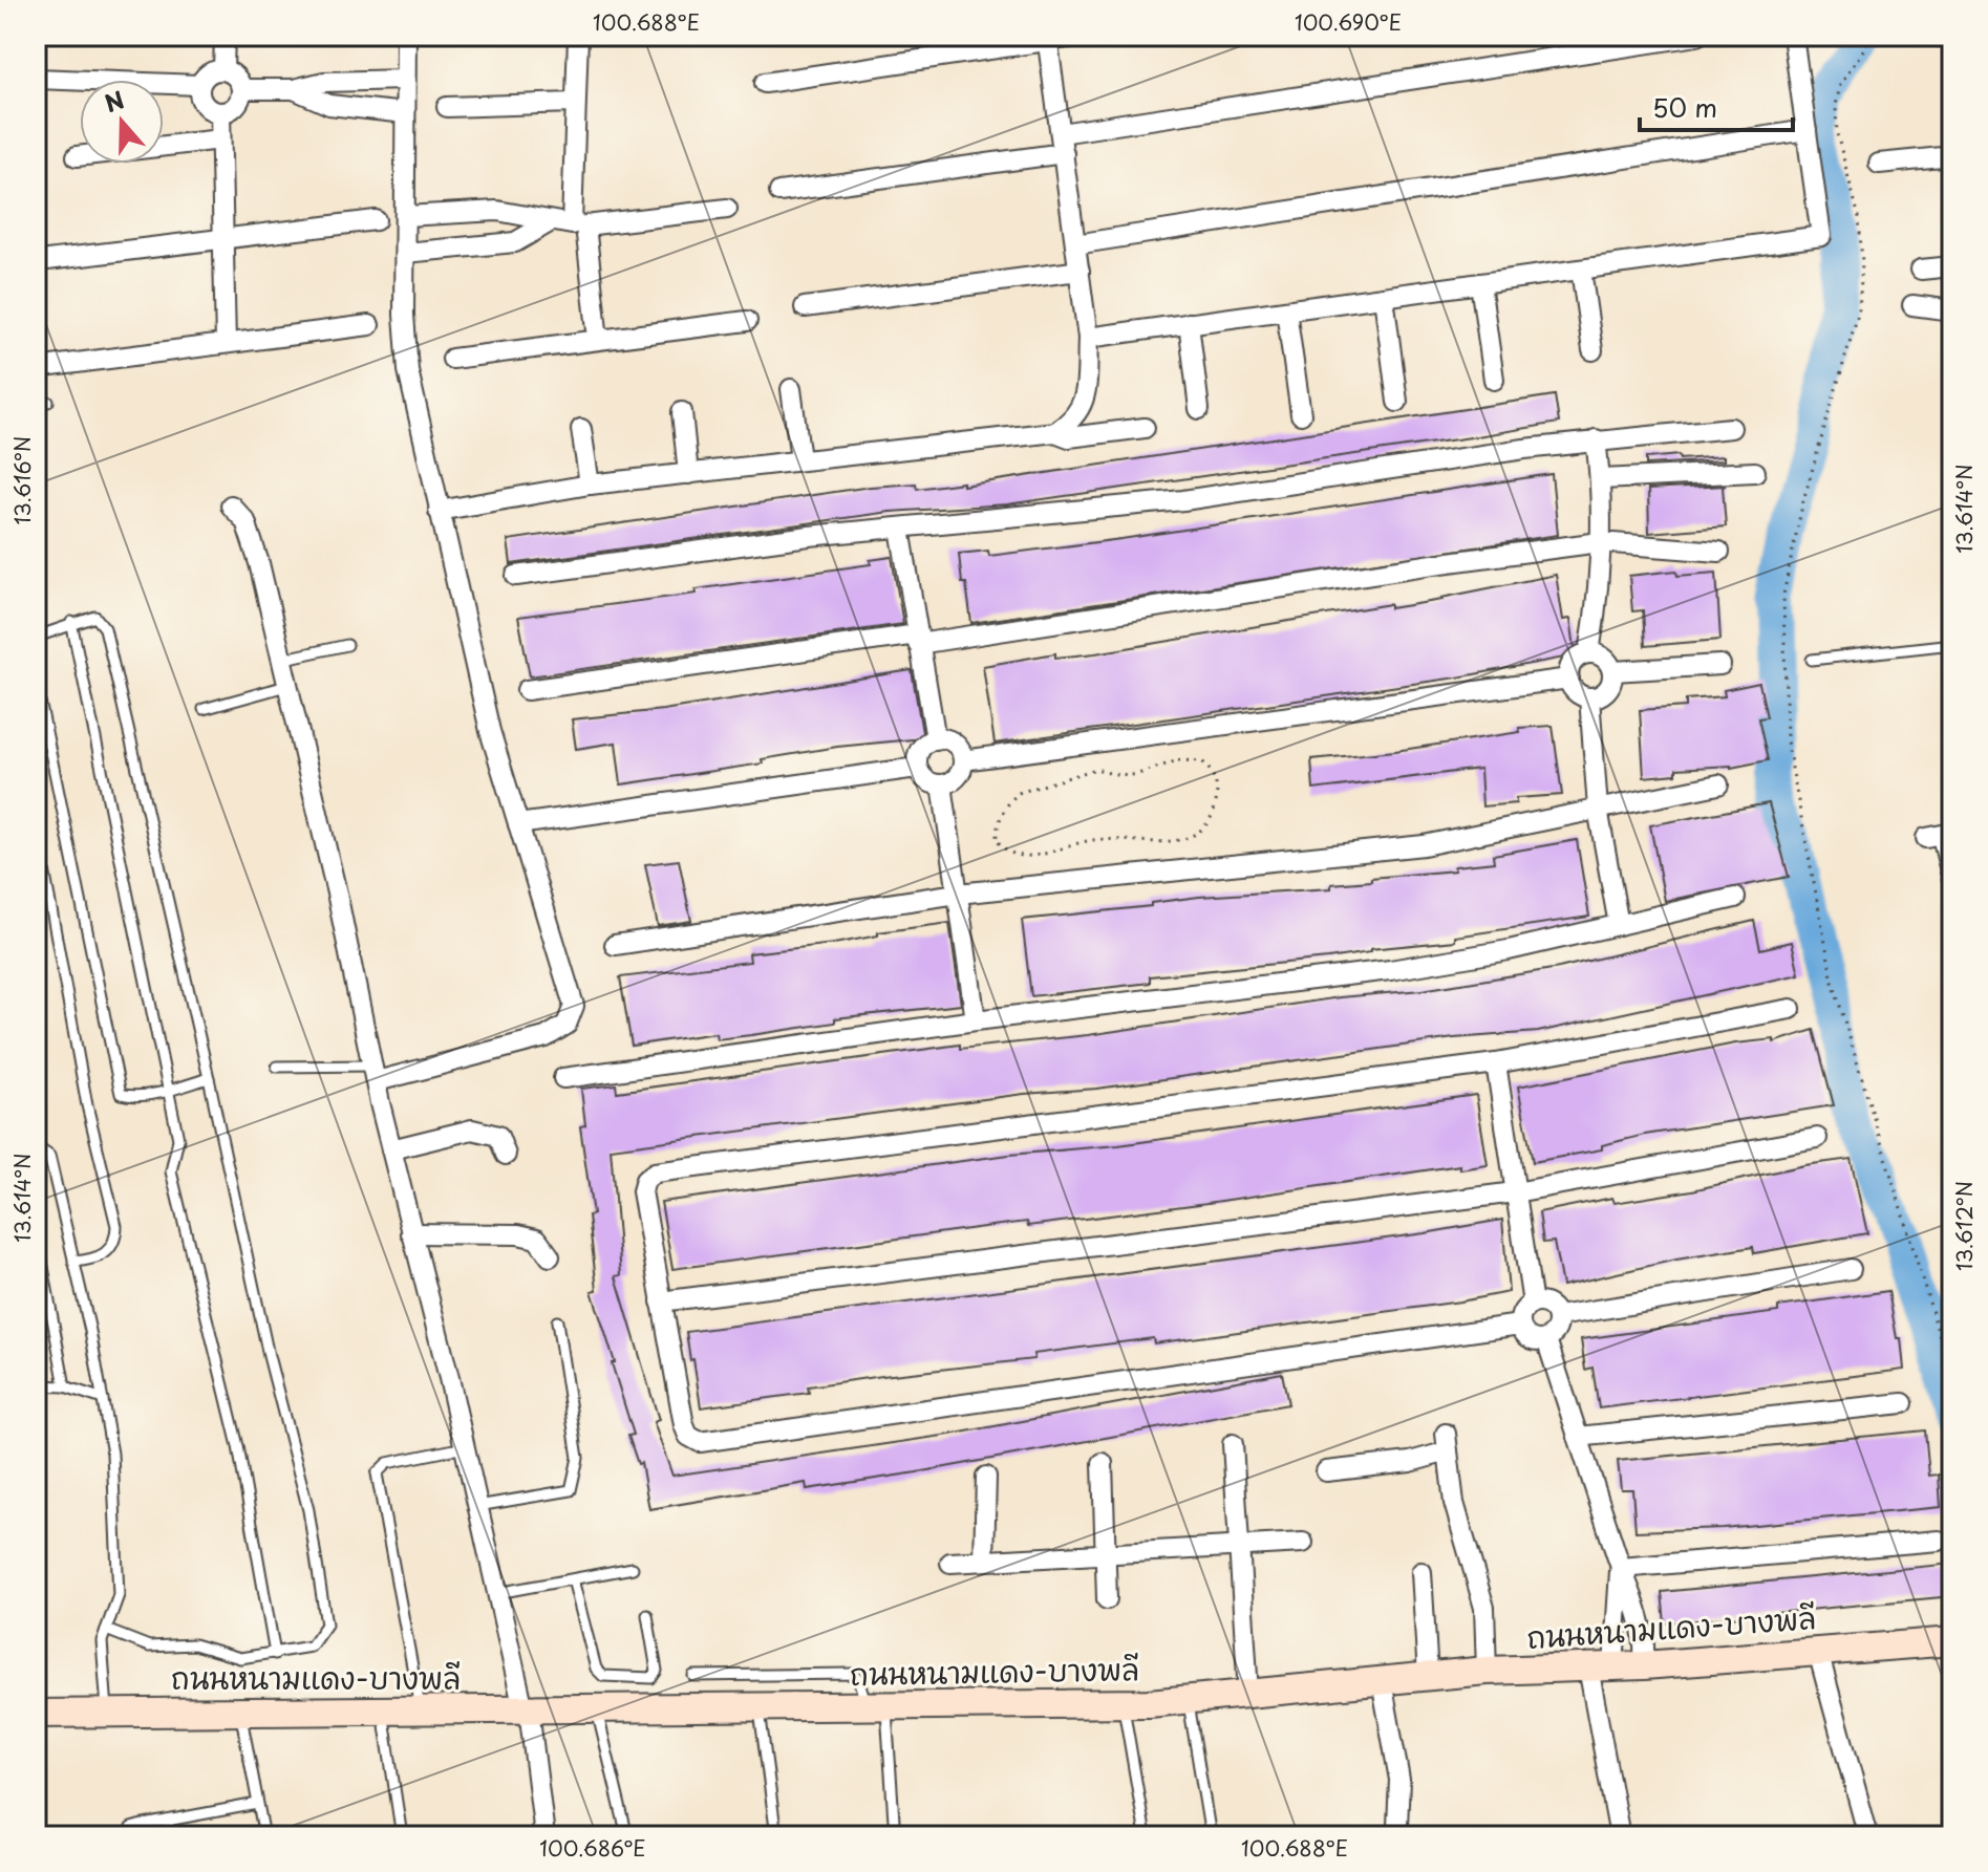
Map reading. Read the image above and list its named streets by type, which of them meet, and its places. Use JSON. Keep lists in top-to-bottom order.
{
  "streets": {
    "main road": ["ถนนหนามแดง-บางพลี"]
  },
  "scale_bar": "50 m",
  "north": "top",
  "coordinates": [
    "100.688°E",
    "100.690°E",
    "13.616°N",
    "13.614°N",
    "13.612°N",
    "100.686°E"
  ]
}
